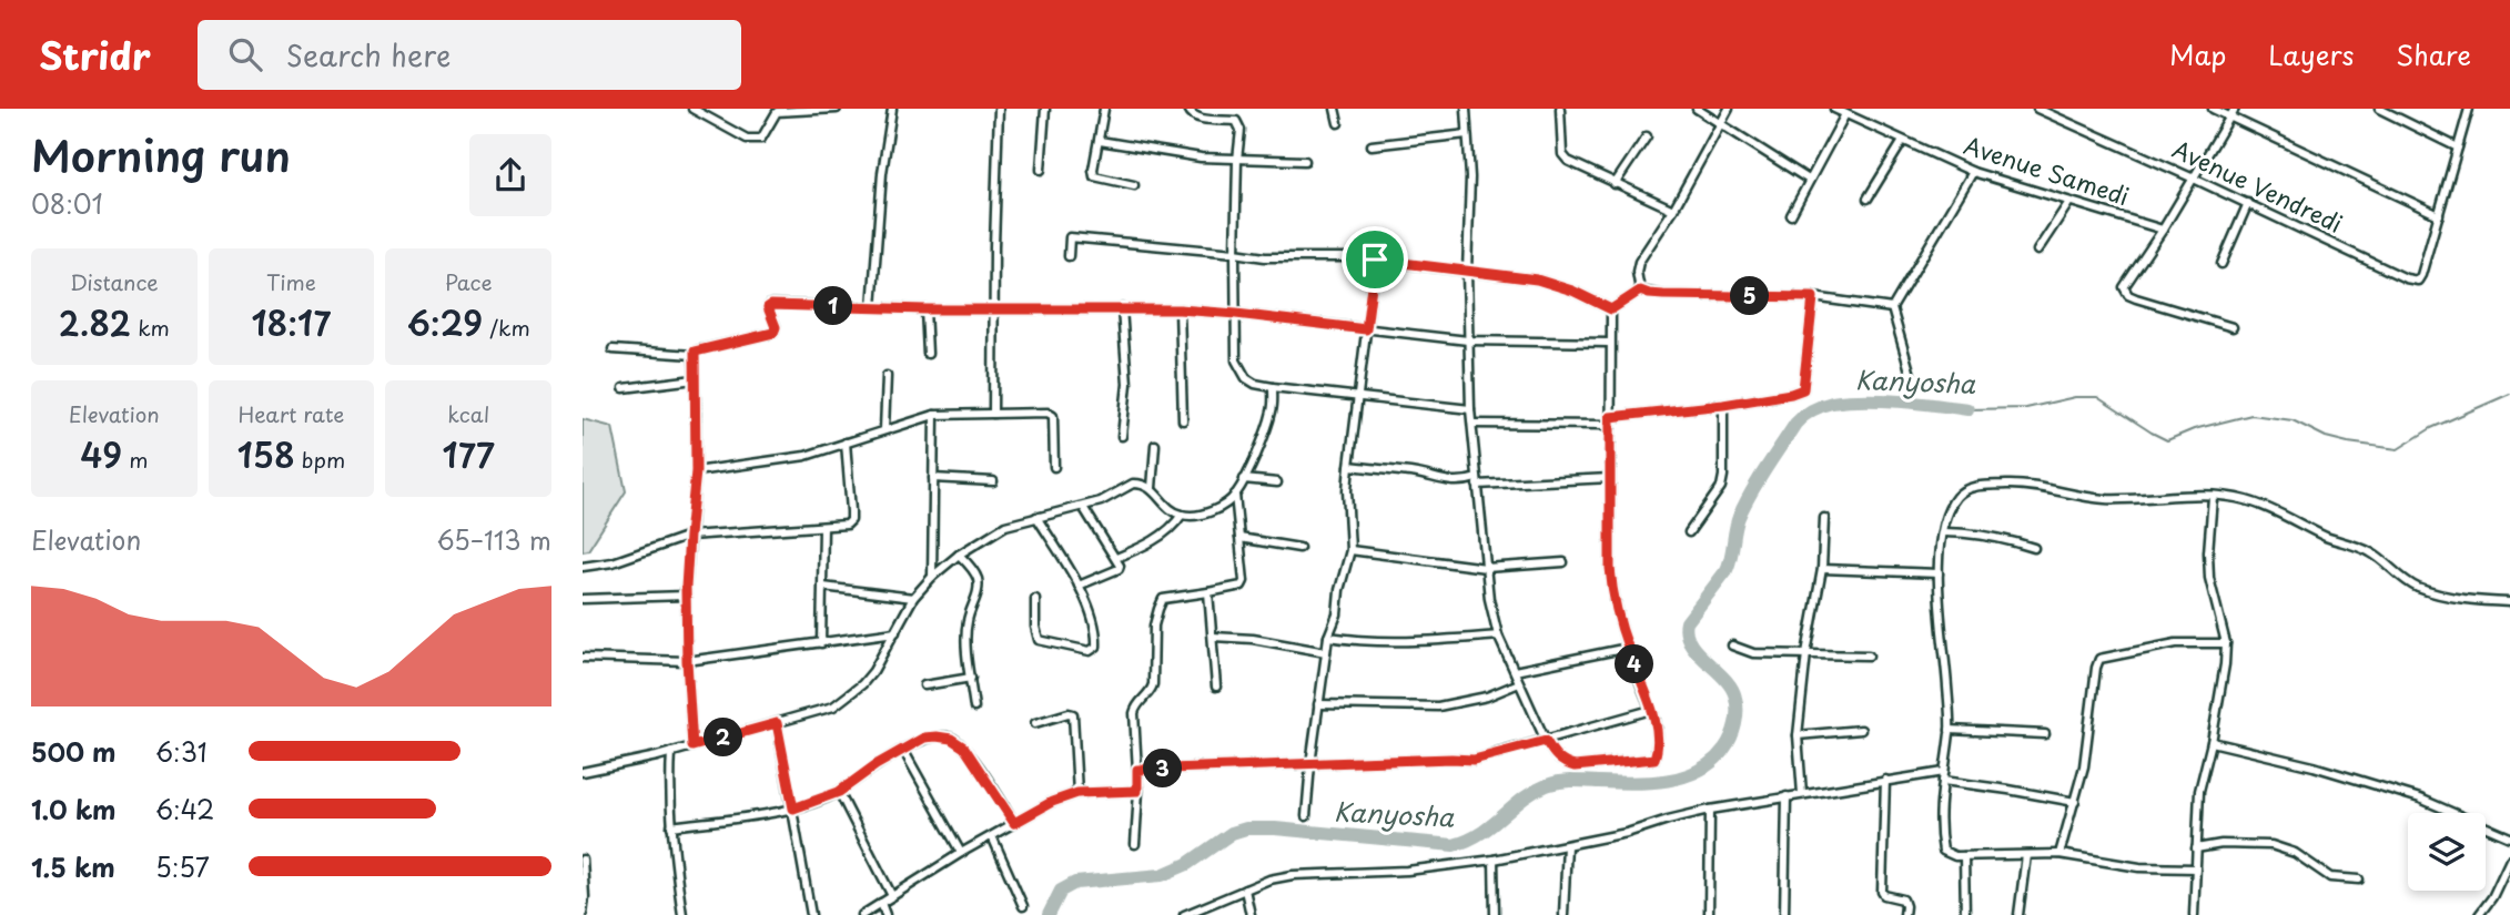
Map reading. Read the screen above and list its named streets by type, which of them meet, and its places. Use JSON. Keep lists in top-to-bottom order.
{
  "streets": {
    "street": ["Avenue Samedi", "Avenue Vendredi"]
  },
  "water": ["Kanyosha"],
  "page": {
    "header": "Stridr",
    "search": "Search here",
    "nav": ["Map", "Layers", "Share"],
    "heading": ["Morning run", "08:01"],
    "stats": [
      ["Distance", "2.82 km"],
      ["Time", "18:17"],
      ["Pace", "6:29 /km"],
      ["Elevation", "49 m"],
      ["Heart rate", "158 bpm"],
      ["kcal", "177"]
    ],
    "pins": [
      "5",
      "1",
      "4",
      "2",
      "3"
    ],
    "chart": ["Elevation", "65–113 m"],
    "list": [
      {
        "name": "500 m",
        "note": "6:31"
      },
      {
        "name": "1.0 km",
        "note": "6:42"
      },
      {
        "name": "1.5 km",
        "note": "5:57"
      }
    ]
  }
}
